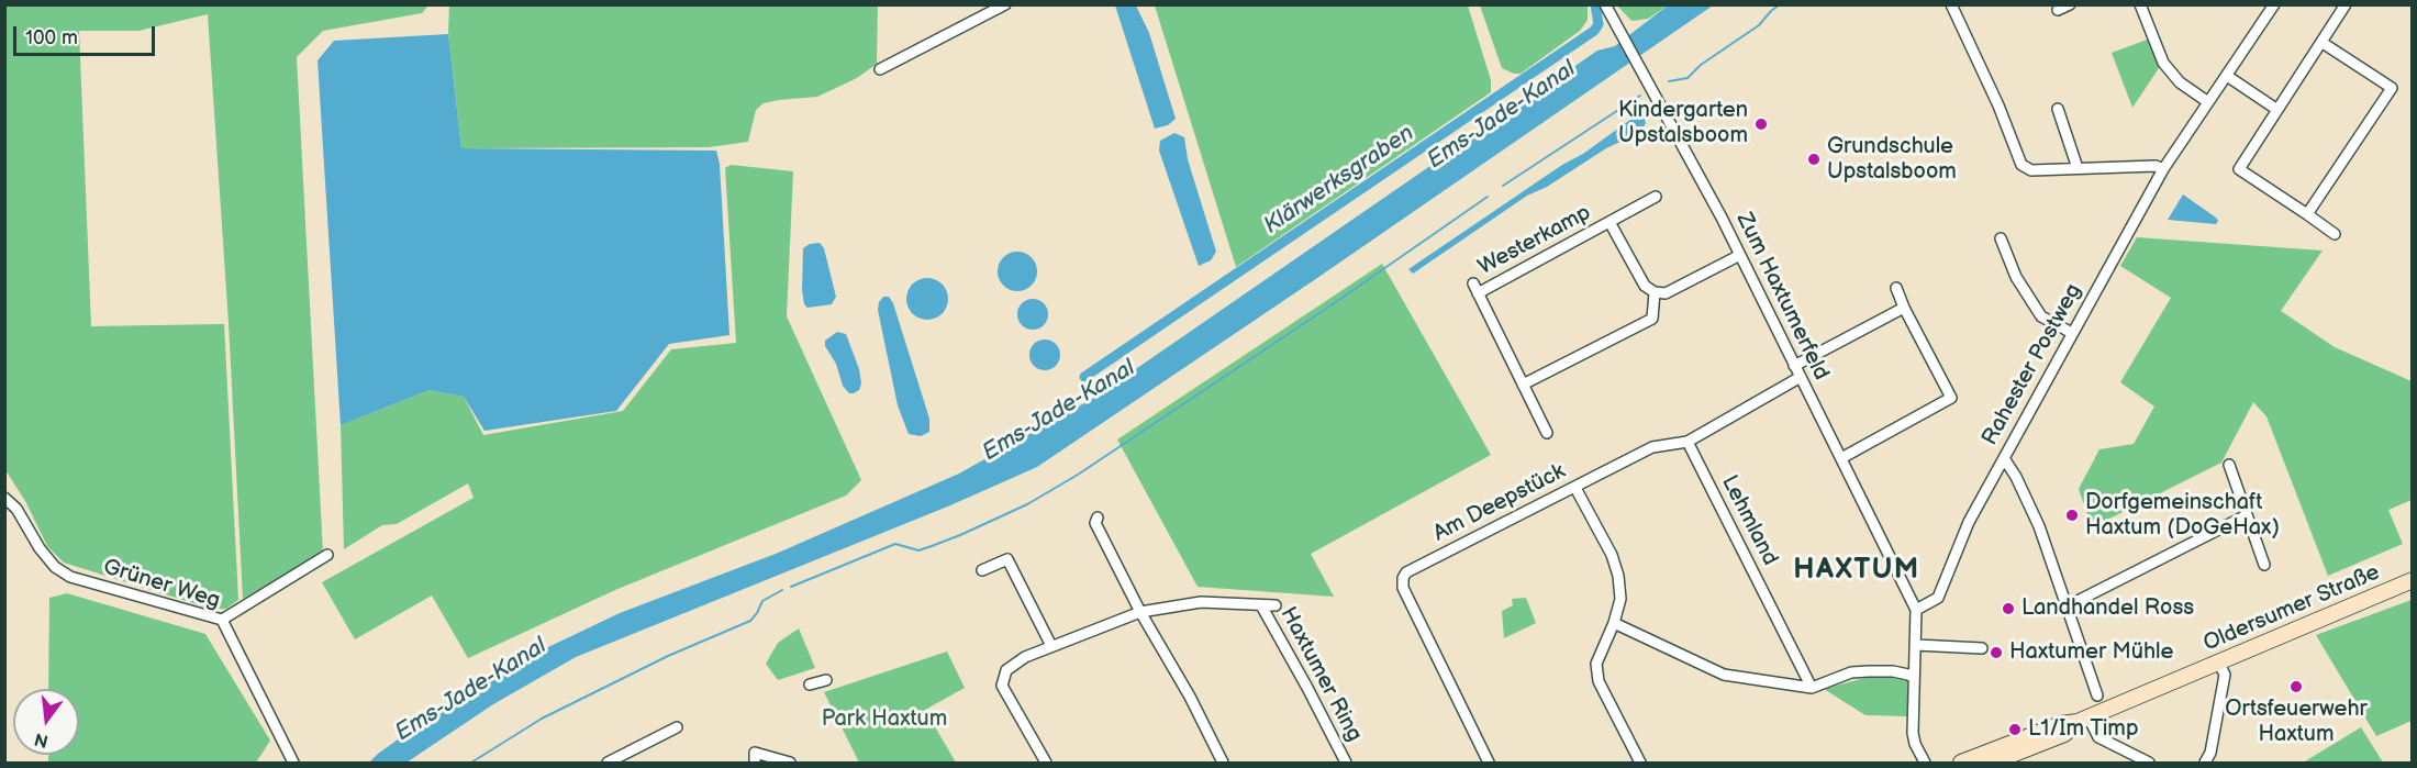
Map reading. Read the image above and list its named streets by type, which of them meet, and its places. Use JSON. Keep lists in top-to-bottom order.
{
  "streets": {
    "main road": ["Oldersumer Straße"],
    "street": [
      "Westerkamp",
      "Zum Haxtumerfeld",
      "Rahester Postweg",
      "Am Deepstück",
      "Lehmland",
      "Grüner Weg",
      "Haxtumer Ring"
    ]
  },
  "crossings": [
    ["Zum Haxtumerfeld", "Rahester Postweg"],
    ["Zum Haxtumerfeld", "Am Deepstück"],
    ["Am Deepstück", "Lehmland"]
  ],
  "districts": ["HAXTUM"],
  "water": ["Ems-Jade-Kanal", "Klärwerksgraben"],
  "parks": ["Park Haxtum"],
  "places": [
    "Kindergarten Upstalsboom",
    "Grundschule Upstalsboom",
    "Dorfgemeinschaft Haxtum (DoGeHax)",
    "Landhandel Ross",
    "Haxtumer Mühle",
    "Ortsfeuerwehr Haxtum",
    "L1/Im Timp"
  ],
  "scale_bar": "100 m",
  "north": "bottom"
}
